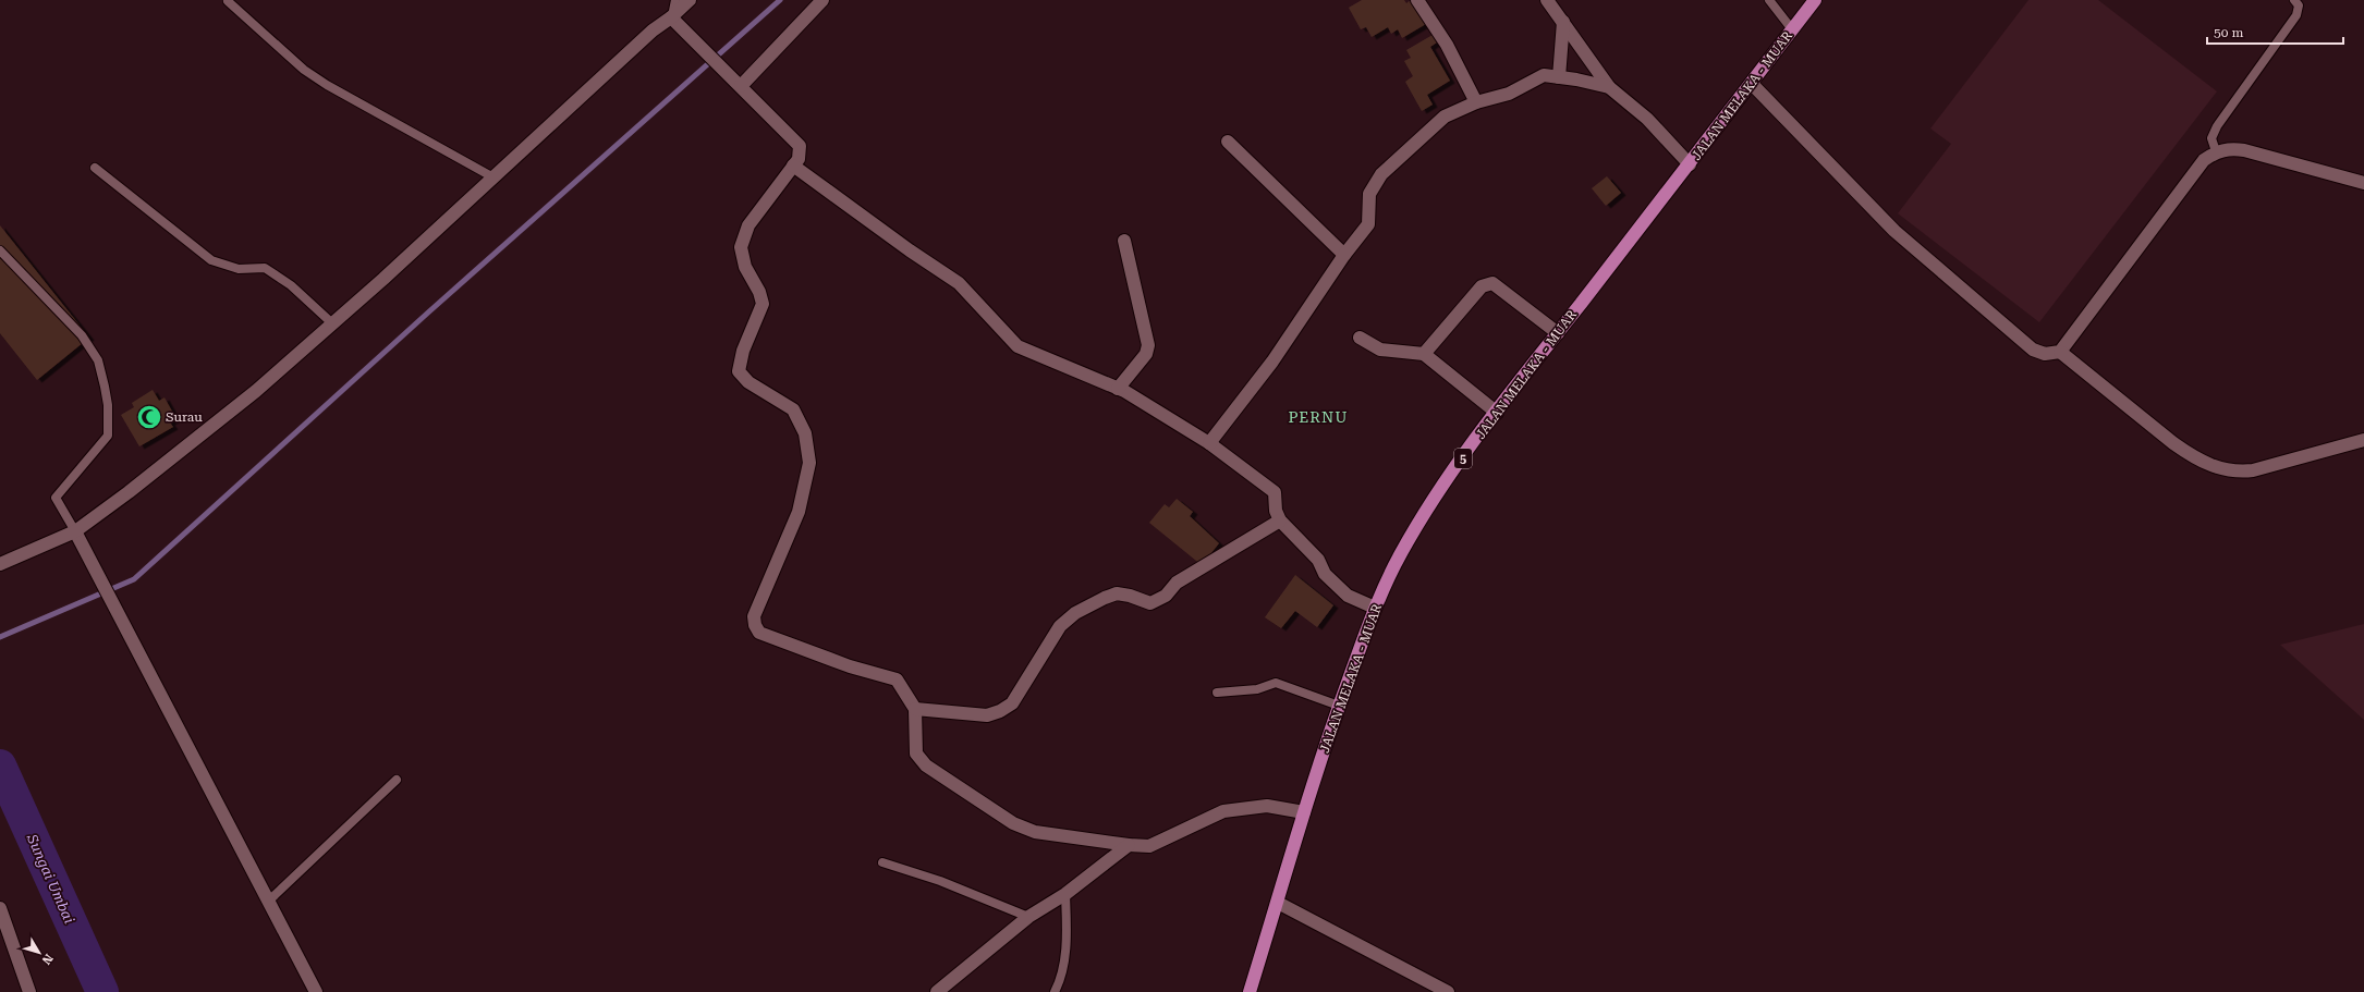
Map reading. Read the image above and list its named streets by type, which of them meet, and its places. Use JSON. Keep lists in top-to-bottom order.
{
  "streets": {
    "main road": ["JALAN MELAKA - MUAR", "5"]
  },
  "districts": ["PERNU"],
  "water": ["Sungai Umbai"],
  "places": {
    "mosque": ["Surau"]
  },
  "scale_bar": "50 m",
  "north": "bottom right"
}
